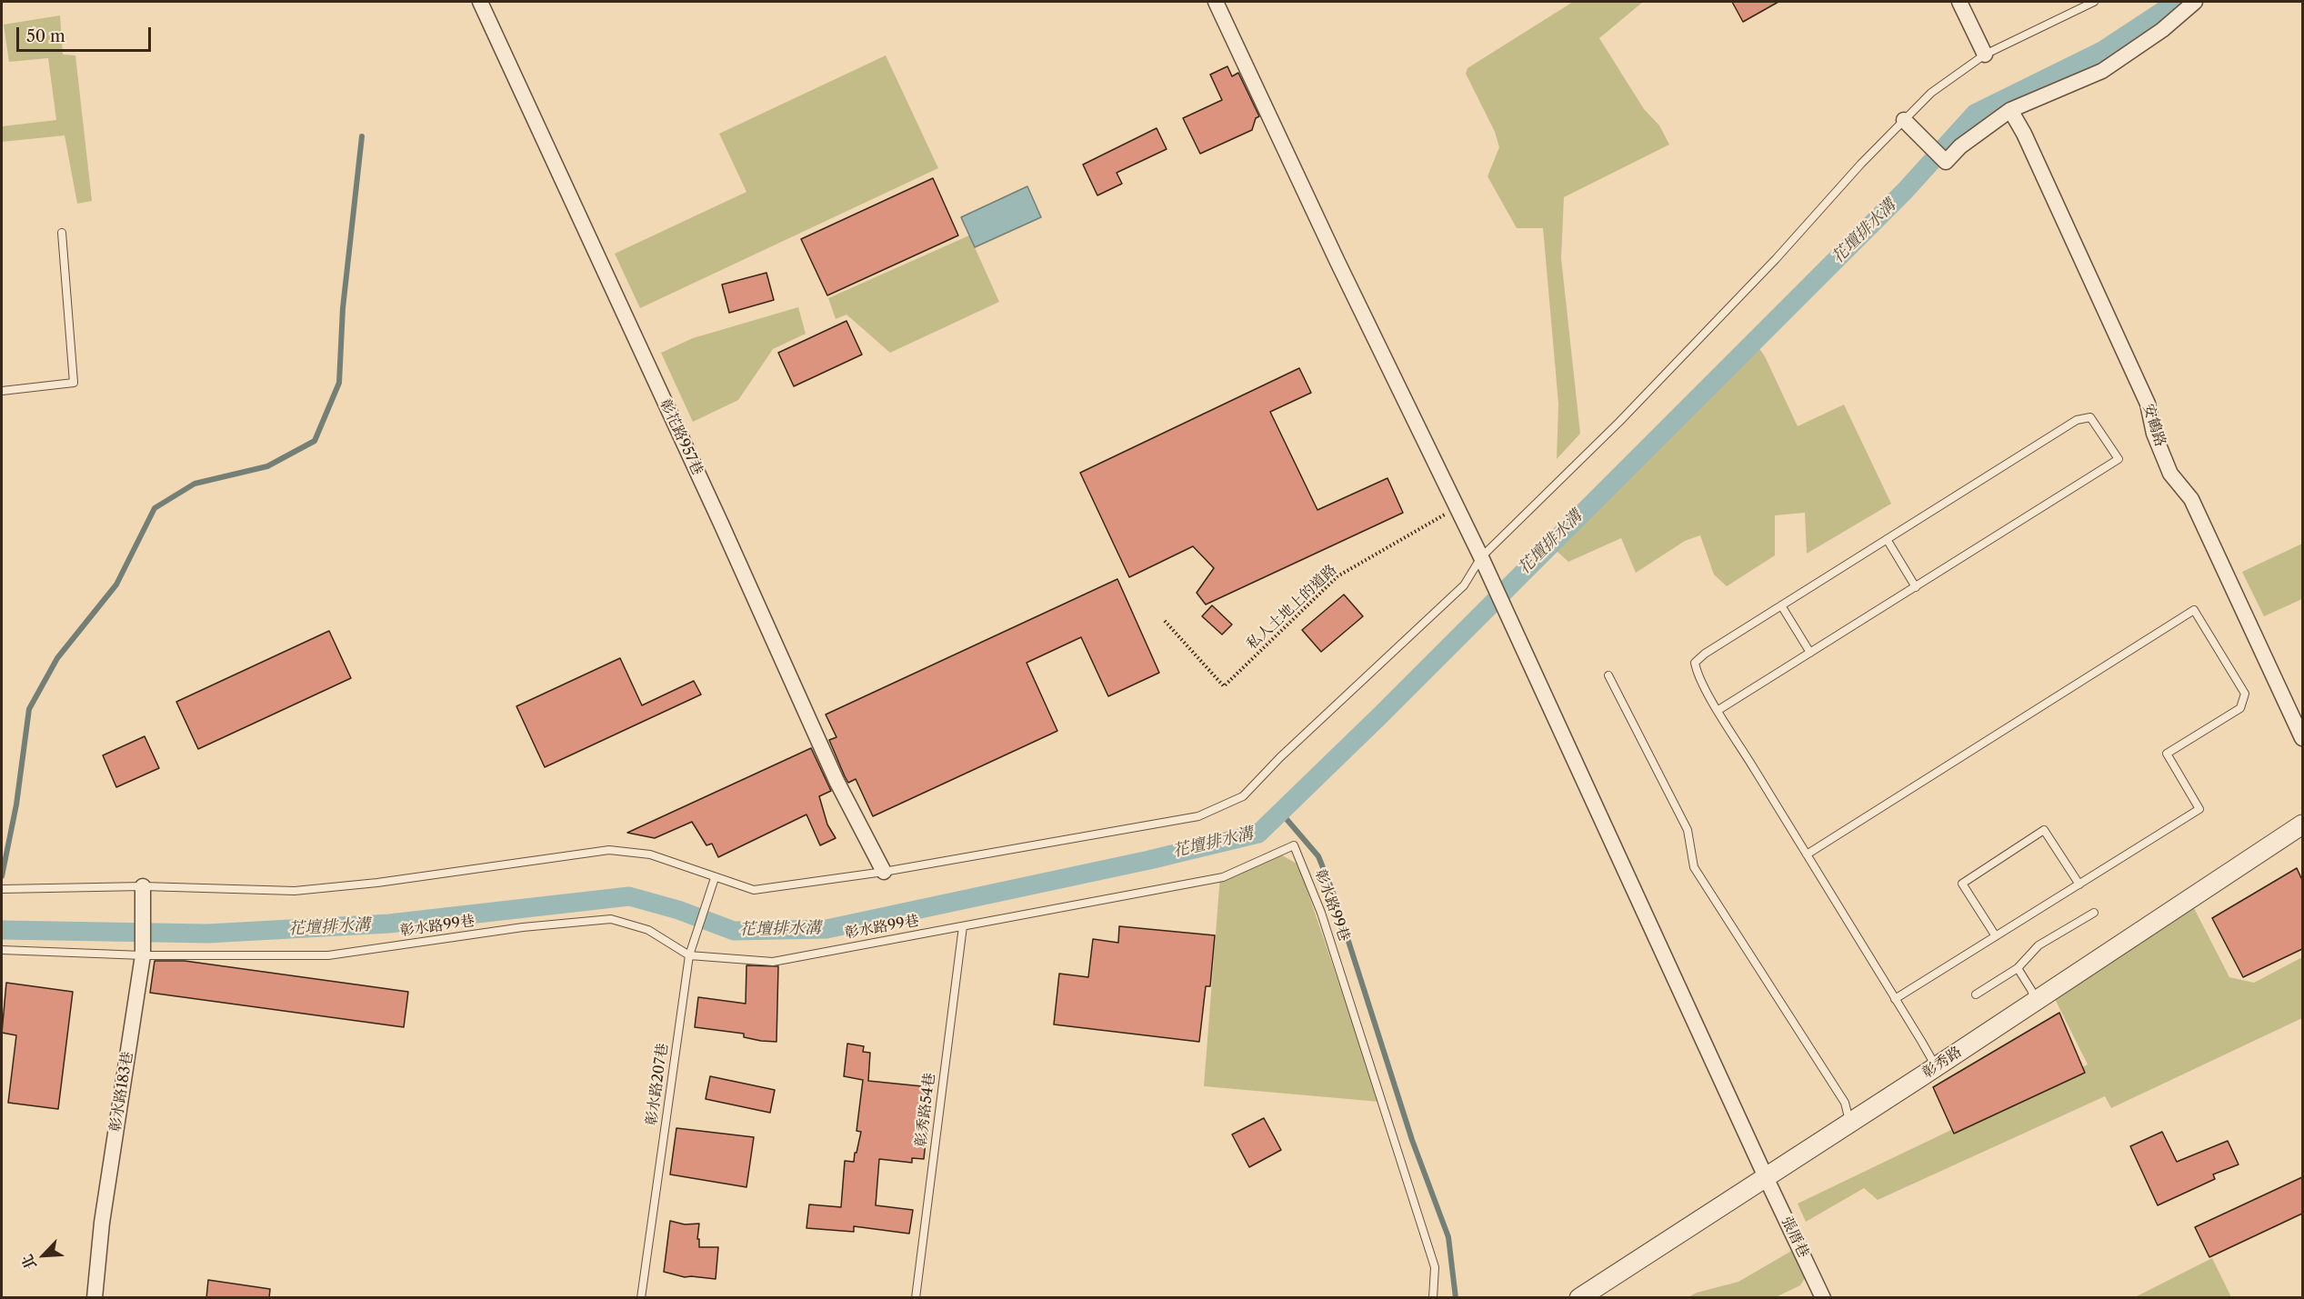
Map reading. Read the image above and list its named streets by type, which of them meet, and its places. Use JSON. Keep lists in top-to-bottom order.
{
  "streets": {
    "street": [
      "安鶴路",
      "彰花路957巷",
      "彰秀路",
      "彰水路183巷",
      "張厝巷"
    ],
    "lane": ["彰水路99巷", "彰水路207巷", "彰秀路54巷"],
    "path": ["私人土地上的道路"]
  },
  "crossings": [
    ["私人土地上的道路", "張厝巷"],
    ["彰水路99巷", "彰水路207巷"],
    ["彰水路99巷", "彰水路183巷"],
    ["彰水路99巷", "彰秀路54巷"],
    ["彰秀路", "張厝巷"]
  ],
  "water": ["花壇排水溝"],
  "scale_bar": "50 m",
  "north": "bottom left"
}
